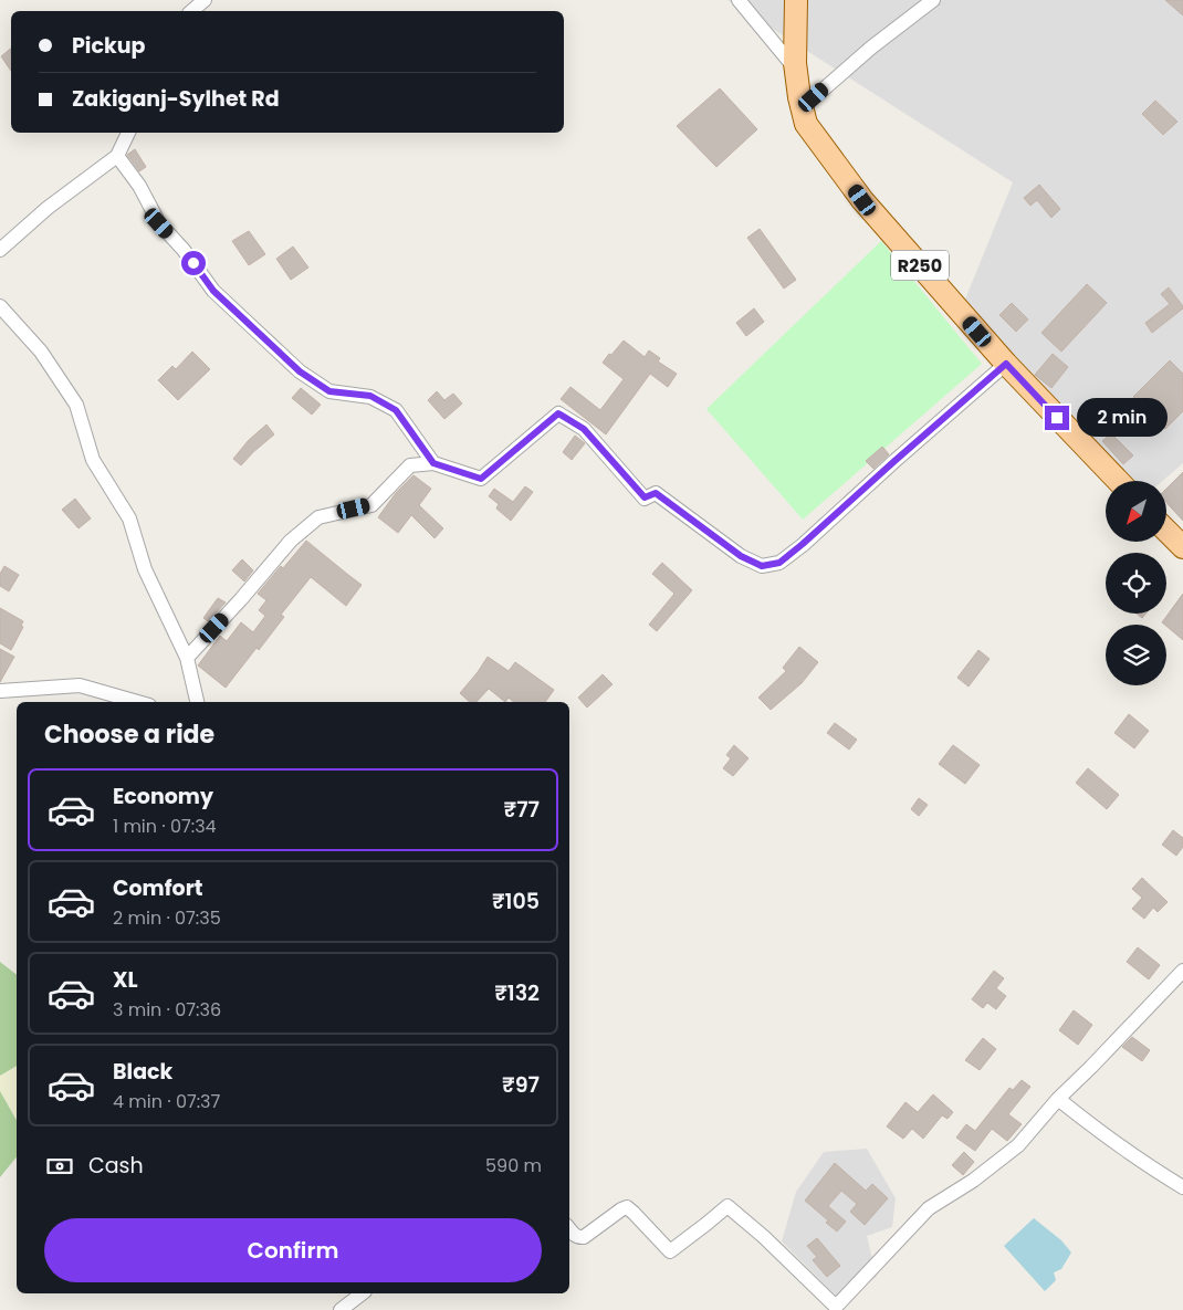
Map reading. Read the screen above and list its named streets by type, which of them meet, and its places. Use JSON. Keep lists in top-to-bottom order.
{
  "streets": {
    "main road": ["R250"]
  },
  "north": "bottom left",
  "page": {
    "banner": ["Pickup", "Zakiganj-Sylhet Rd"],
    "bubble": "2 min",
    "heading": "Choose a ride",
    "list": [
      {
        "name": "Economy",
        "note": "1 min · 07:34",
        "value": "₹77"
      },
      {
        "name": "Comfort",
        "note": "2 min · 07:35",
        "value": "₹105"
      },
      {
        "name": "XL",
        "note": "3 min · 07:36",
        "value": "₹132"
      },
      {
        "name": "Black",
        "note": "4 min · 07:37",
        "value": "₹97"
      }
    ],
    "pay": ["Cash", "590 m"],
    "buttons": "Confirm"
  }
}
